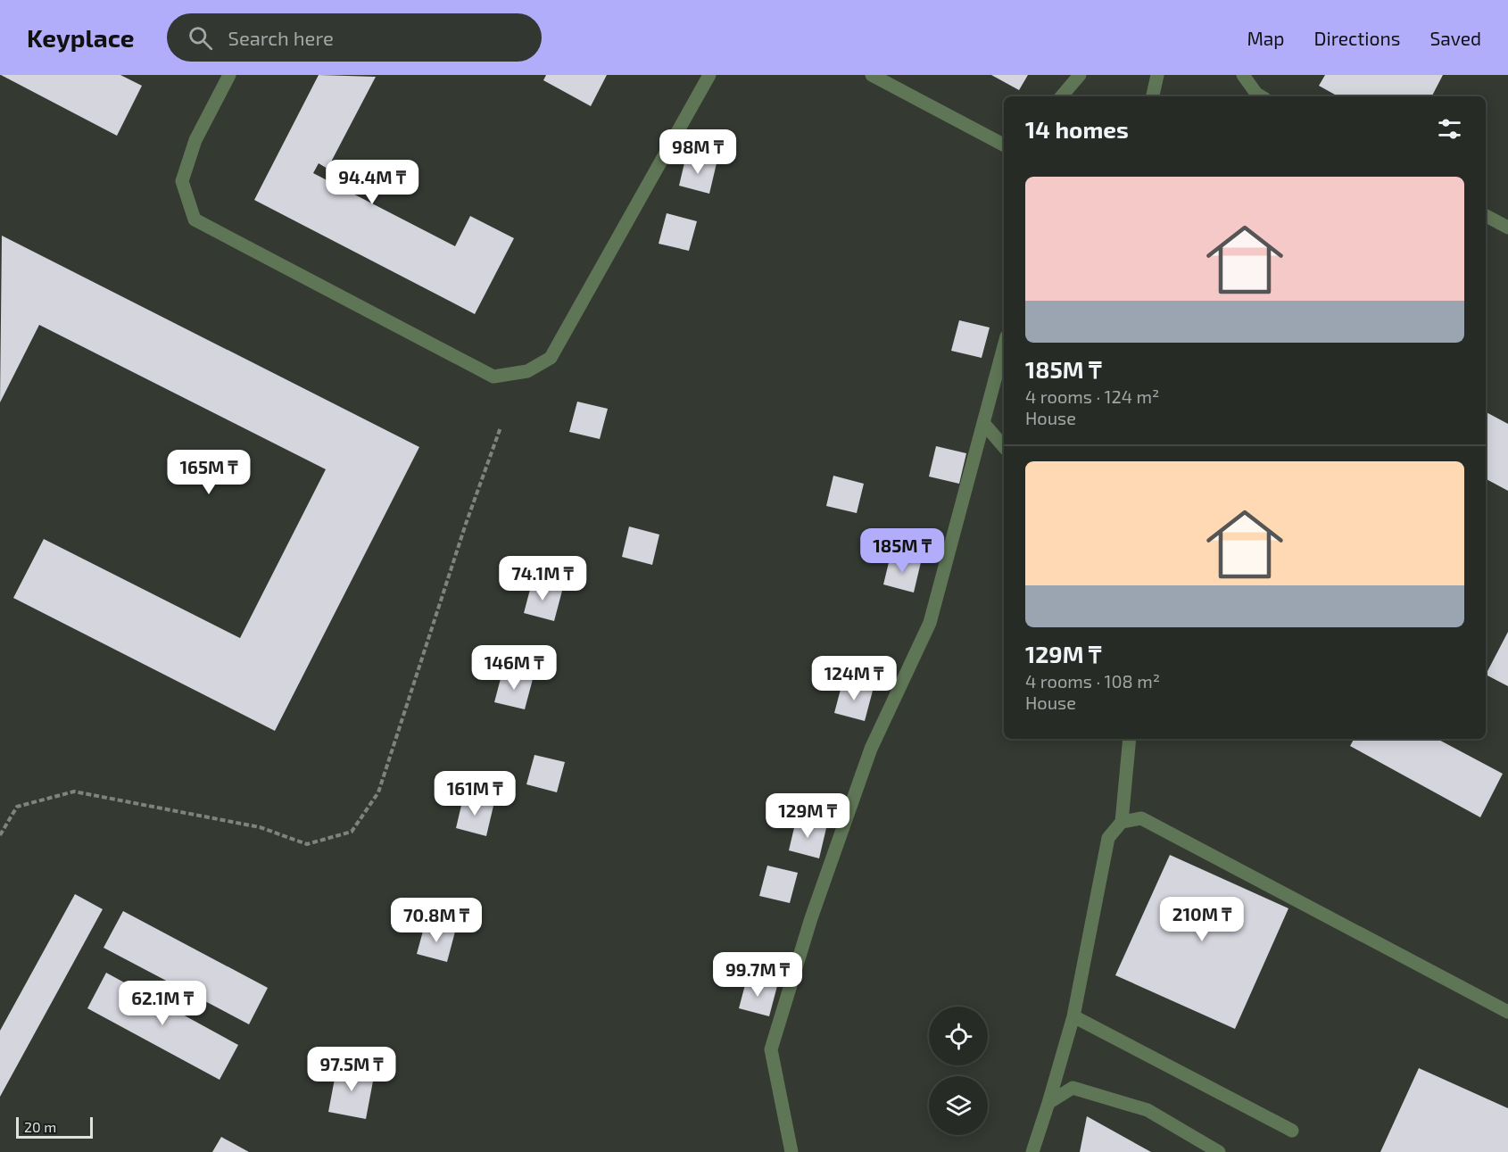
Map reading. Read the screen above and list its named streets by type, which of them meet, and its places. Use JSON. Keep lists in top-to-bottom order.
{
  "scale_bar": "20 m",
  "page": {
    "header": "Keyplace",
    "search": "Search here",
    "nav": ["Map", "Directions", "Saved"],
    "heading": "14 homes",
    "price": [
      "98M ₸",
      "94.4M ₸",
      "165M ₸",
      "185M ₸",
      "74.1M ₸",
      "146M ₸",
      "124M ₸",
      "161M ₸",
      "129M ₸",
      "210M ₸",
      "70.8M ₸",
      "99.7M ₸",
      "62.1M ₸",
      "97.5M ₸"
    ],
    "list": [
      {
        "name": "185M ₸",
        "note": "4 rooms · 124 m² · House"
      },
      {
        "name": "129M ₸",
        "note": "4 rooms · 108 m² · House"
      }
    ],
    "scale": "20 m"
  }
}
